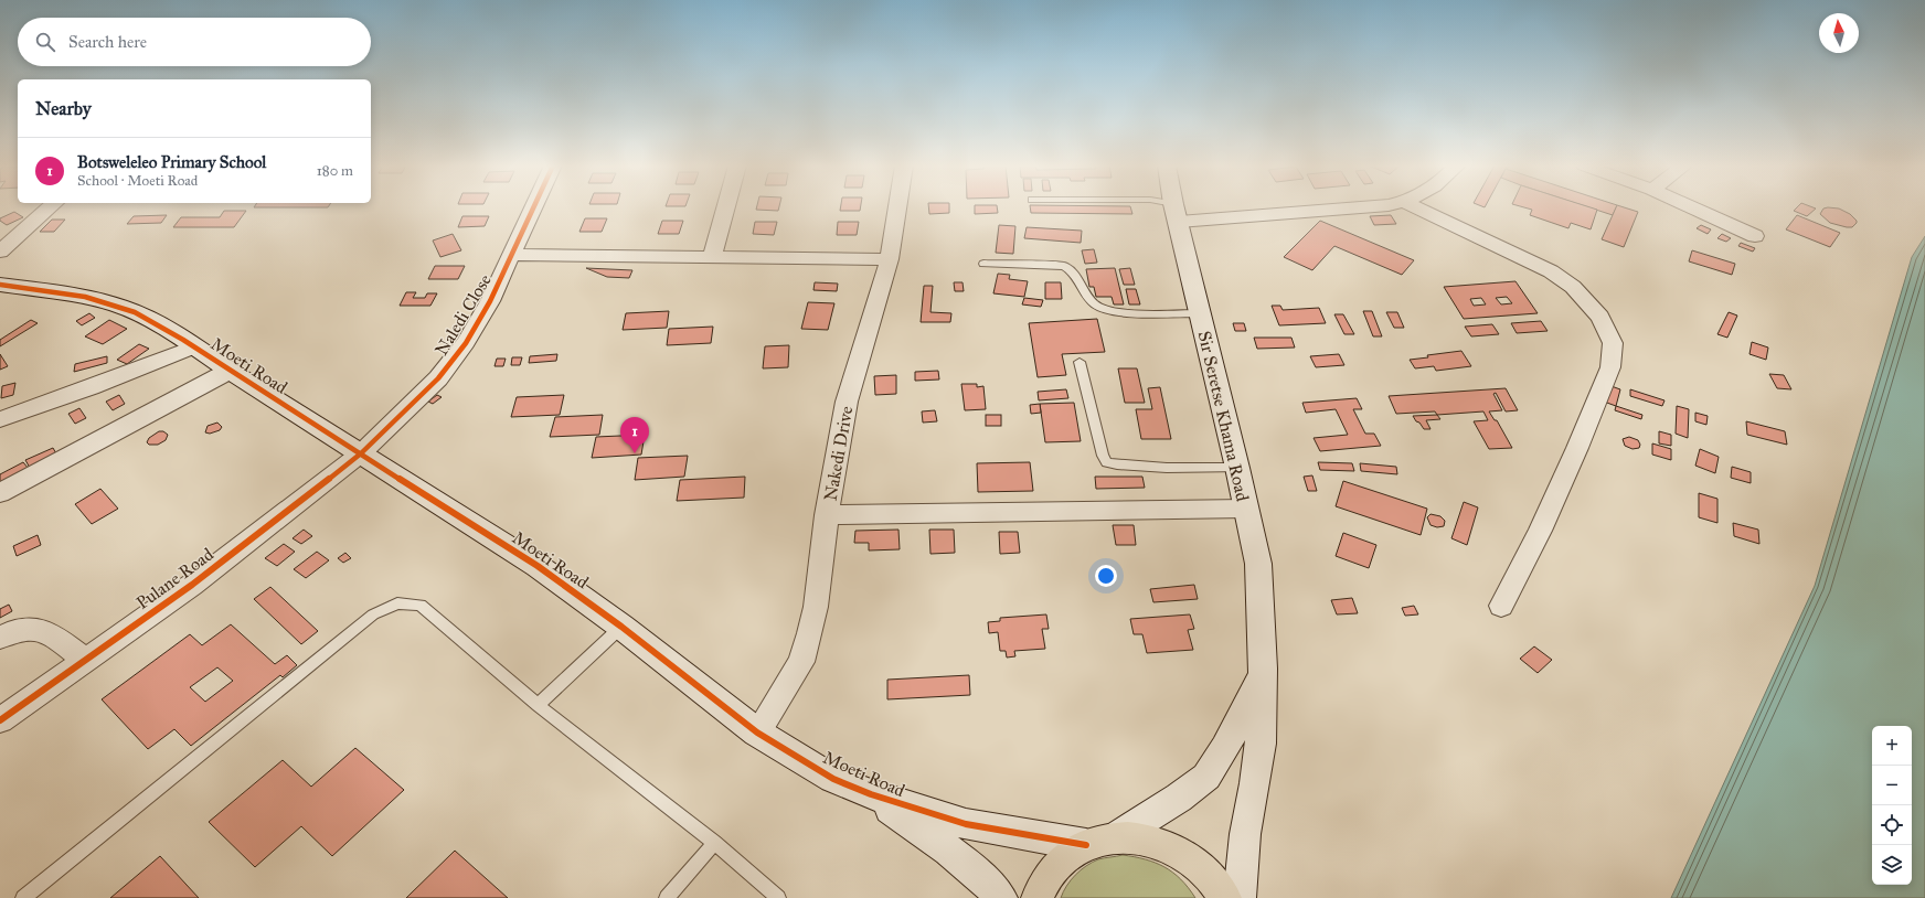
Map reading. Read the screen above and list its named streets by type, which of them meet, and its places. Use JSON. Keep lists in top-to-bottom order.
{
  "streets": {
    "street": [
      "Naledi Close",
      "Moeti Road",
      "Sir Seretse Khama Road",
      "Nakedi Drive",
      "Pulane Road"
    ]
  },
  "crossings": [
    ["Naledi Close", "Moeti Road"],
    ["Naledi Close", "Pulane Road"],
    ["Moeti Road", "Sir Seretse Khama Road"],
    ["Moeti Road", "Nakedi Drive"],
    ["Moeti Road", "Pulane Road"]
  ],
  "north": "top",
  "page": {
    "search": "Search here",
    "heading": "Nearby",
    "list": [
      {
        "mark": "1",
        "name": "Botsweleleo Primary School",
        "note": "School · Moeti Road",
        "value": "180 m"
      }
    ],
    "pins": "1",
    "map_buttons": ["+", "−"]
  }
}
